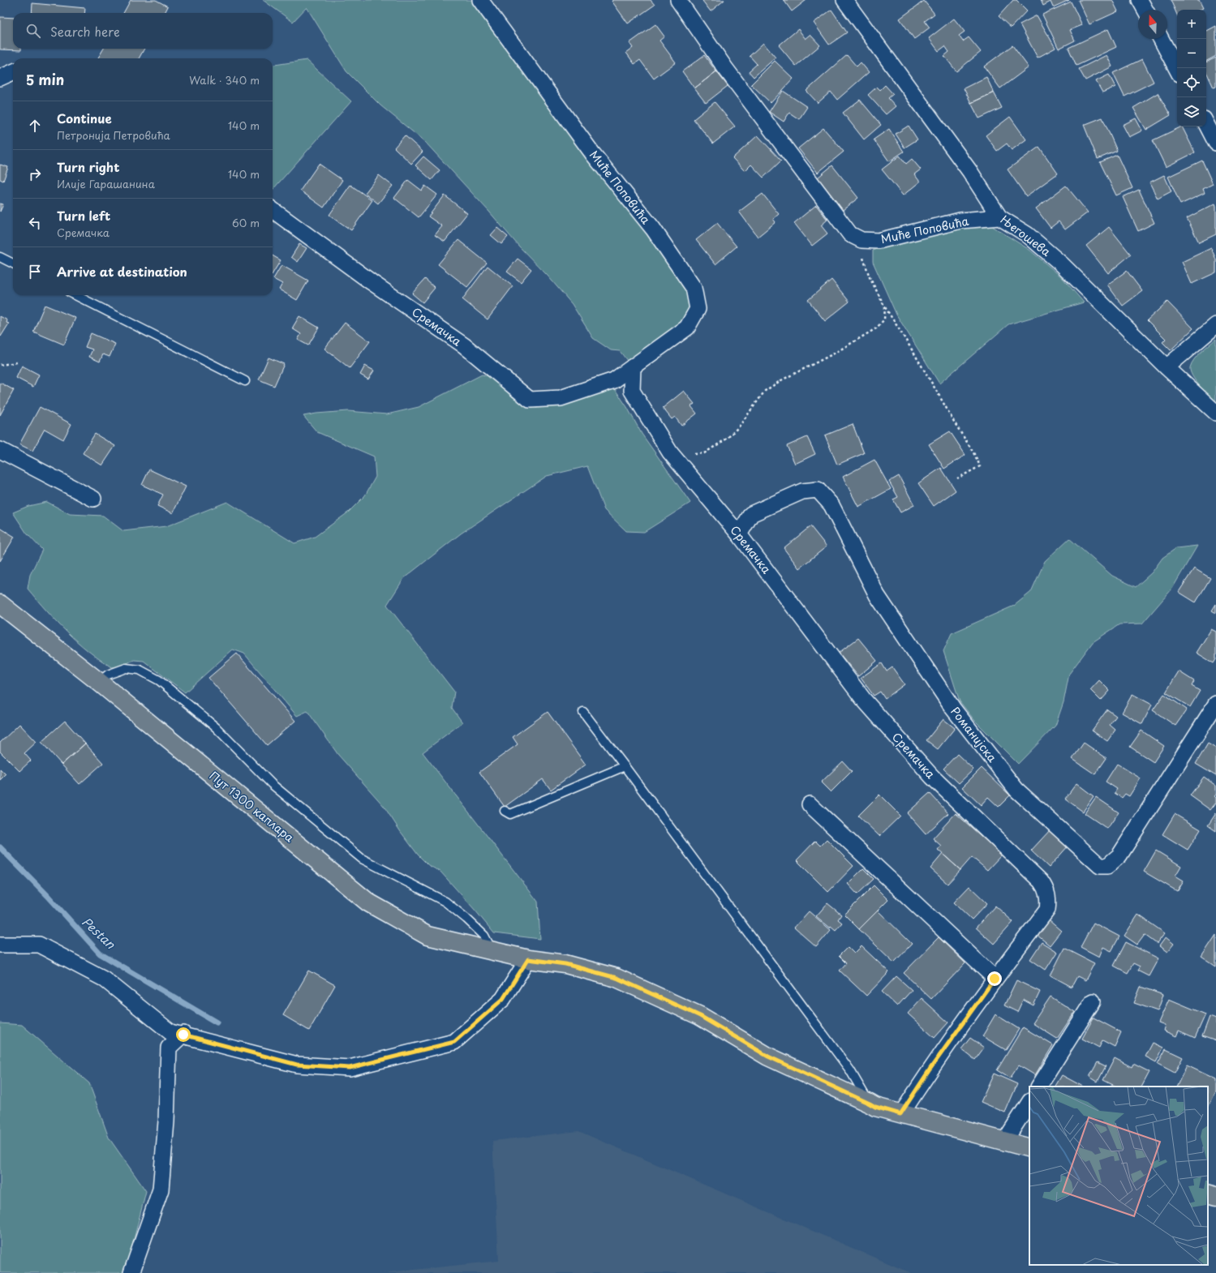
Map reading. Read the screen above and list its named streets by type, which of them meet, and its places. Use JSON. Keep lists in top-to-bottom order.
{
  "streets": {
    "main road": ["Пут 1300 каплара"],
    "street": [
      "Миће Поповића",
      "Његошева",
      "Сремачка",
      "Романијска"
    ]
  },
  "crossings": [
    ["Миће Поповића", "Његошева"],
    ["Миће Поповића", "Сремачка"],
    ["Сремачка", "Романијска"],
    ["Сремачка", "Пут 1300 каплара"]
  ],
  "water": ["Pestan"],
  "north": "top",
  "page": {
    "map_buttons": ["+", "−"],
    "search": "Search here",
    "heading": ["5 min", "Walk · 340 m"],
    "list": [
      ["Continue", "Петронија Петровића", "140 m"],
      ["Turn right", "Илије Гарашанина", "140 m"],
      ["Turn left", "Сремачка", "60 m"],
      "Arrive at destination"
    ]
  }
}
